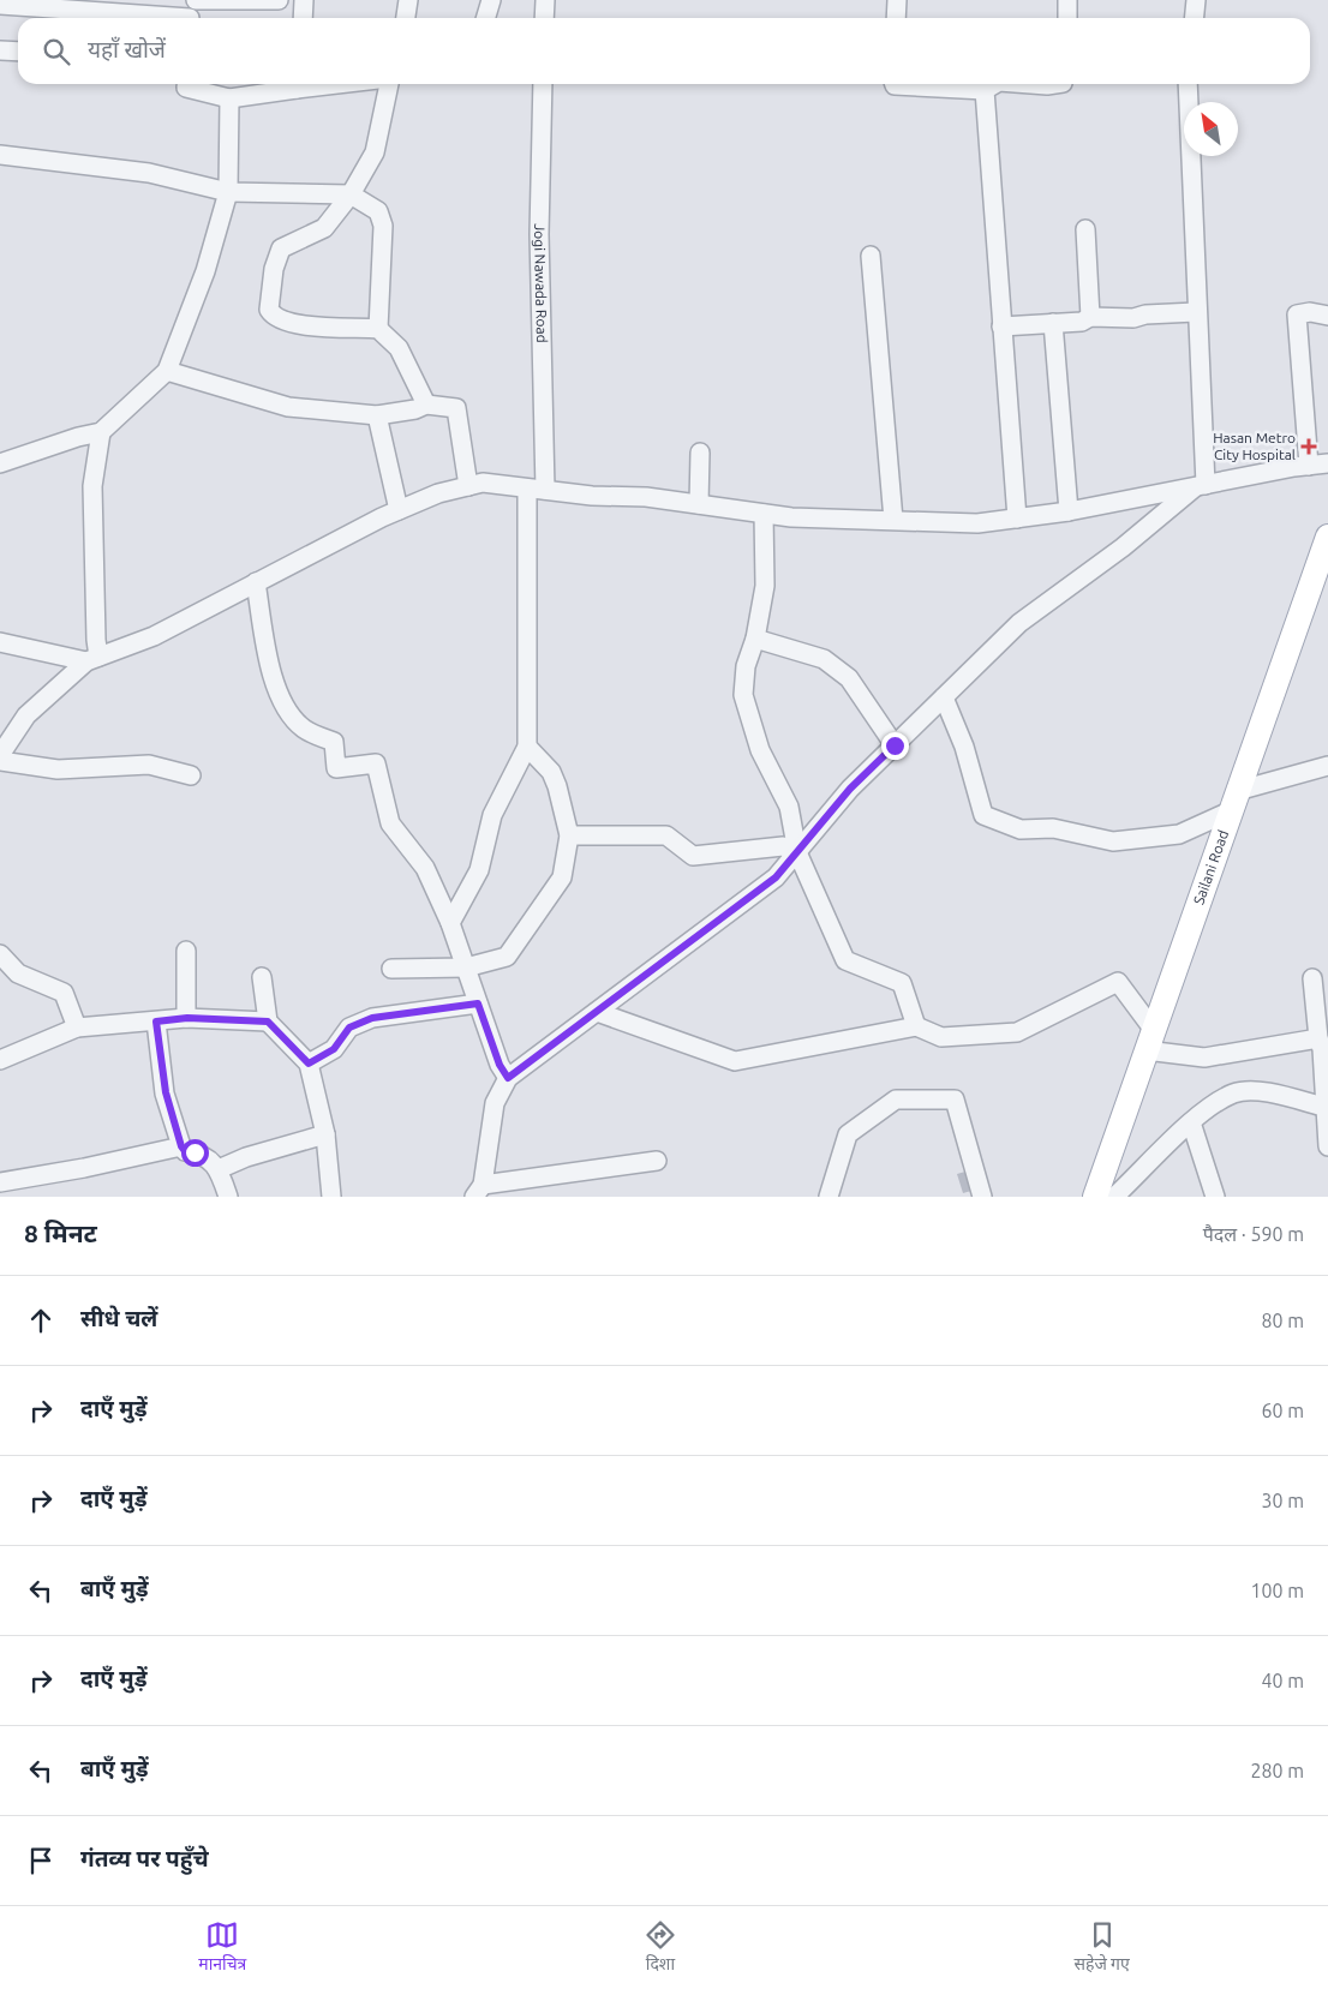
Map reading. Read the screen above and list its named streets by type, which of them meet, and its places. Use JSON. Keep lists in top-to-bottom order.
{
  "streets": {
    "main road": ["Sailani Road"],
    "street": ["Jogi Nawada Road"]
  },
  "places": {
    "health": ["Hasan Metro City Hospital"]
  },
  "north": "top left",
  "page": {
    "search": "यहाँ खोजें",
    "heading": ["8 मिनट", "पैदल · 590 m"],
    "list": [
      ["सीधे चलें", "80 m"],
      ["दाएँ मुड़ें", "60 m"],
      ["दाएँ मुड़ें", "30 m"],
      ["बाएँ मुड़ें", "100 m"],
      ["दाएँ मुड़ें", "40 m"],
      ["बाएँ मुड़ें", "280 m"],
      "गंतव्य पर पहुँचे"
    ],
    "nav": ["मानचित्र", "दिशा", "सहेजे गए"]
  }
}
